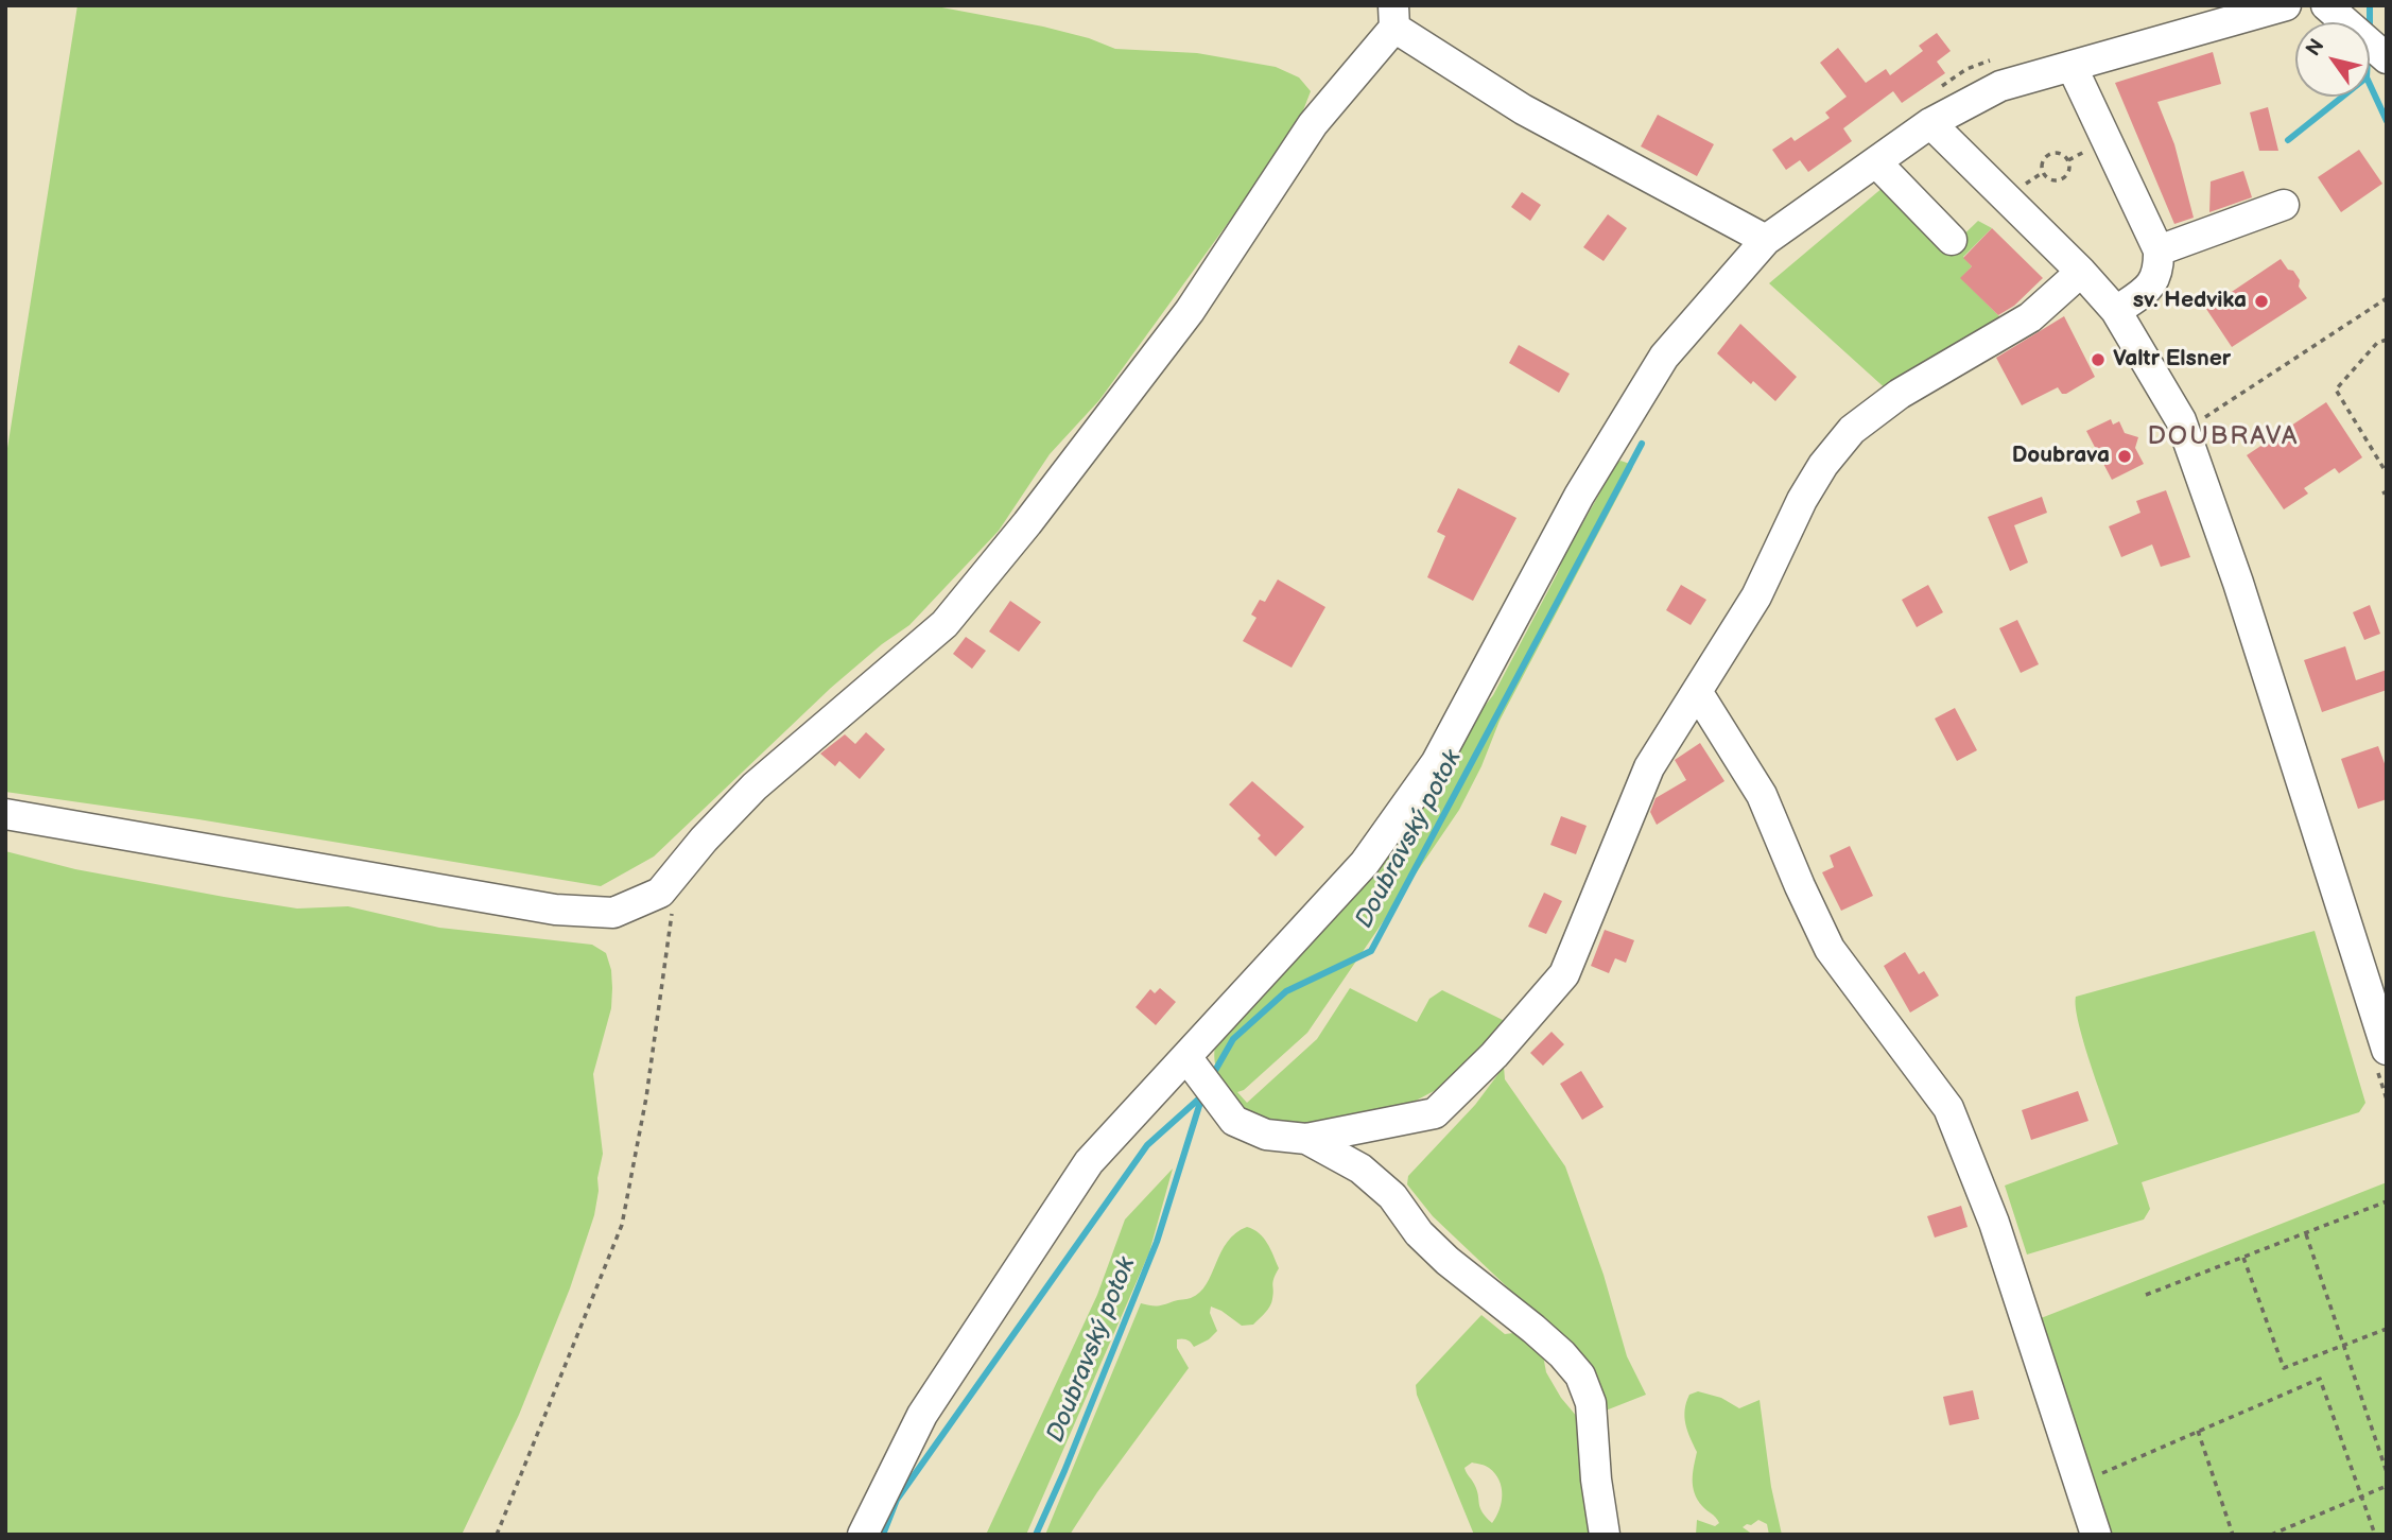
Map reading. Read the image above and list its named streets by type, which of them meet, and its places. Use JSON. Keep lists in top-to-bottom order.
{
  "districts": ["DOUBRAVA"],
  "water": ["Doubravský potok"],
  "places": ["sv. Hedvika", "Valtr Elsner", "Doubrava"],
  "north": "top left"
}
